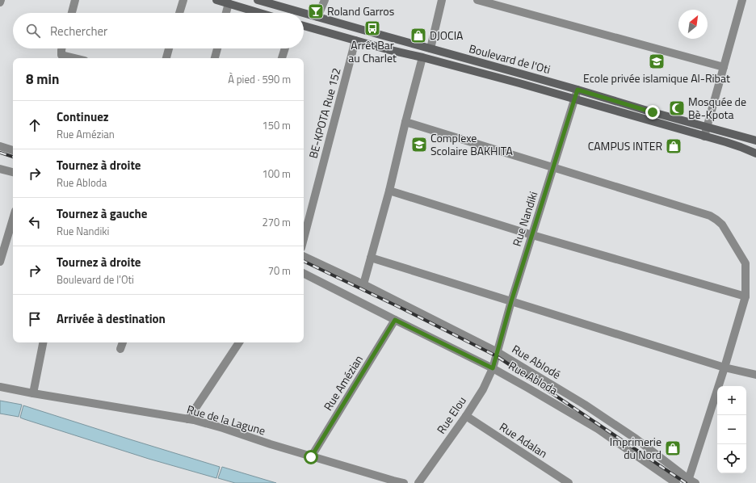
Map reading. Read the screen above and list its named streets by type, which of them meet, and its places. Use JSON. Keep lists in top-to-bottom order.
{
  "streets": {
    "main road": ["Boulevard de l'Oti"],
    "street": [
      "BE-KPOTA Rue 152",
      "Rue Nandiki",
      "Rue Ablodé",
      "Rue Abloda",
      "Rue Amézian",
      "Rue Elou",
      "Rue de la Lagune",
      "Rue Adalan"
    ]
  },
  "crossings": [
    ["Boulevard de l'Oti", "BE-KPOTA Rue 152"],
    ["Boulevard de l'Oti", "Rue Nandiki"],
    ["Rue Nandiki", "Rue Ablodé"],
    ["Rue Nandiki", "Rue Elou"],
    ["Rue Ablodé", "Rue Elou"],
    ["Rue Abloda", "Rue Amézian"],
    ["Rue Abloda", "Rue Elou"],
    ["Rue Amézian", "Rue de la Lagune"],
    ["Rue Elou", "Rue Adalan"]
  ],
  "places": {
    "bar": ["Roland Garros"],
    "bus stop": ["Arrêt Bar au Charlet"],
    "shop": ["DJOCIA", "CAMPUS INTER", "Imprimerie du Nord"],
    "school or university": ["Ecole privée islamique Al-Ribat", "Complexe Scolaire BAKHITA"],
    "mosque": ["Mosquée de Bè-Kpota"]
  },
  "north": "top right",
  "page": {
    "search": "Rechercher",
    "heading": ["8 min", "À pied · 590 m"],
    "list": [
      ["Continuez", "Rue Amézian", "150 m"],
      ["Tournez à droite", "Rue Abloda", "100 m"],
      ["Tournez à gauche", "Rue Nandiki", "270 m"],
      ["Tournez à droite", "Boulevard de l'Oti", "70 m"],
      "Arrivée à destination"
    ],
    "map_buttons": ["+", "−"]
  }
}
